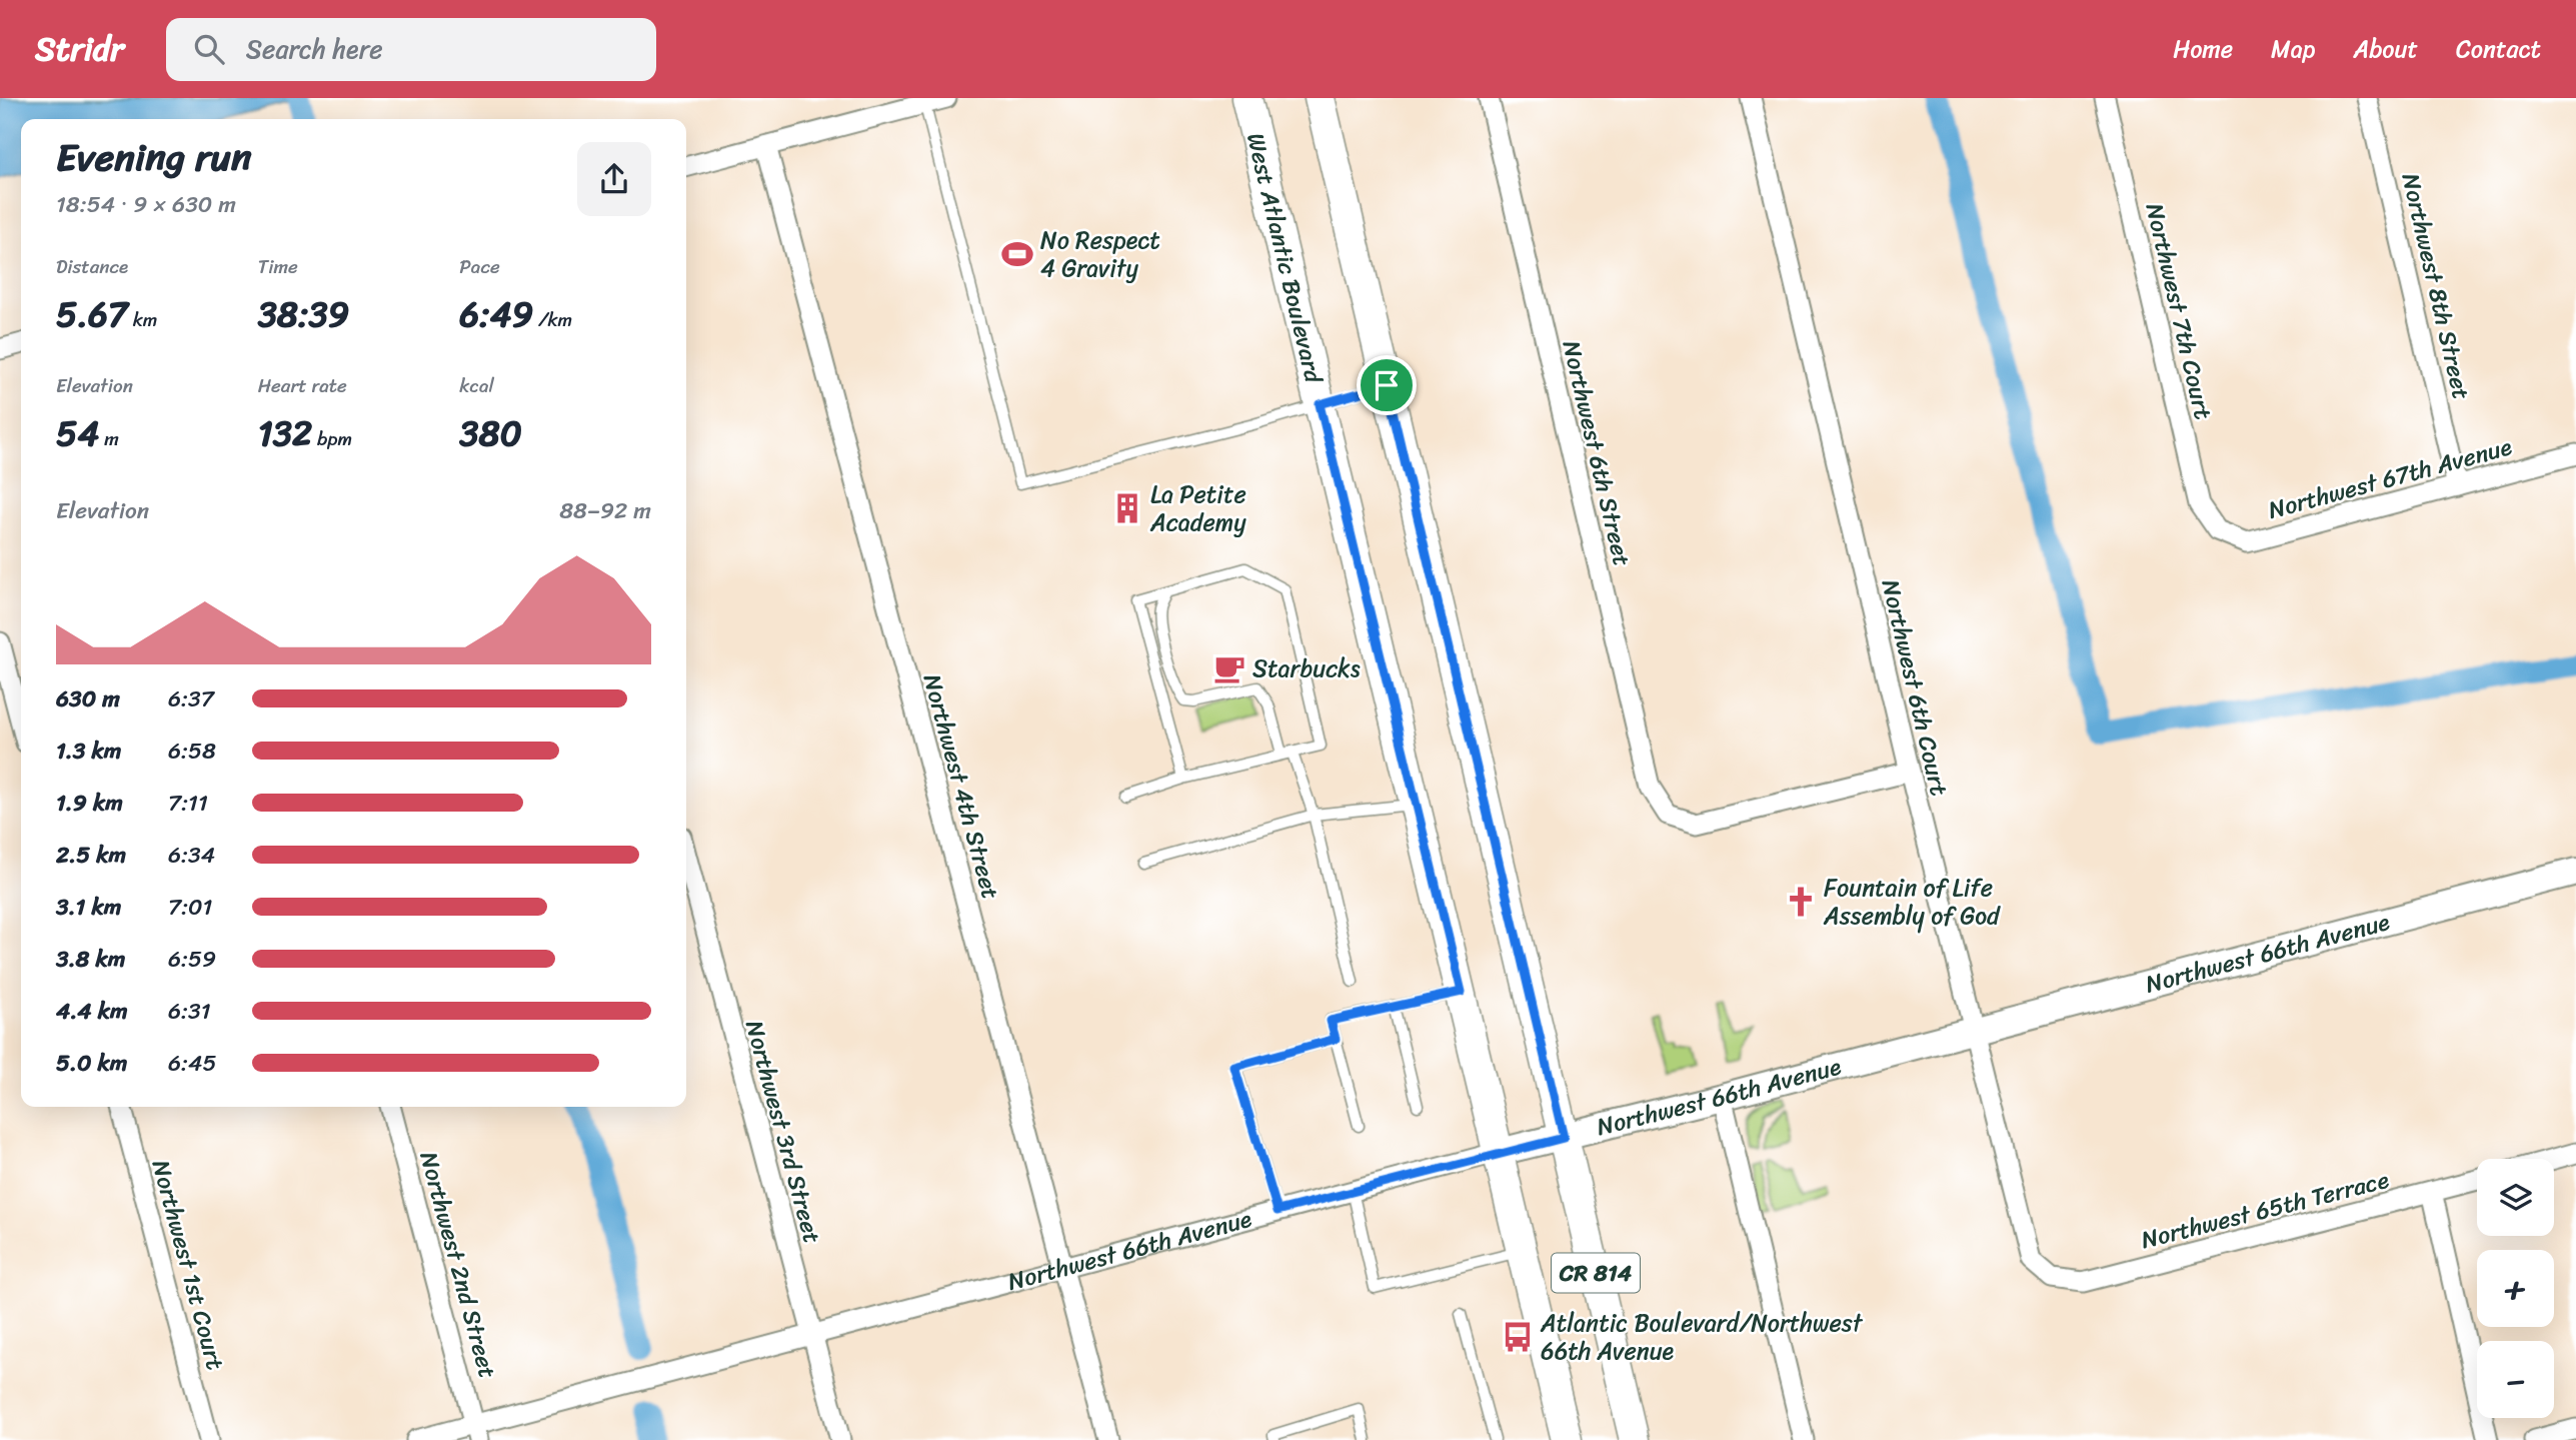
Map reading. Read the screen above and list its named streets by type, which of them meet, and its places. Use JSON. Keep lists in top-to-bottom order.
{
  "streets": {
    "main road": ["West Atlantic Boulevard", "CR 814"],
    "street": [
      "Northwest 8th Street",
      "Northwest 7th Court",
      "Northwest 6th Street",
      "Northwest 67th Avenue",
      "Northwest 6th Court",
      "Northwest 4th Street",
      "Northwest 66th Avenue",
      "Northwest 3rd Street",
      "Northwest 65th Terrace",
      "Northwest 1st Court",
      "Northwest 2nd Street"
    ]
  },
  "crossings": [
    ["West Atlantic Boulevard", "Northwest 66th Avenue"],
    ["Northwest 8th Street", "Northwest 67th Avenue"],
    ["Northwest 7th Court", "Northwest 67th Avenue"],
    ["Northwest 6th Street", "Northwest 6th Court"],
    ["Northwest 6th Court", "Northwest 66th Avenue"],
    ["Northwest 6th Court", "Northwest 65th Terrace"],
    ["Northwest 4th Street", "Northwest 66th Avenue"],
    ["Northwest 66th Avenue", "Northwest 3rd Street"],
    ["Northwest 66th Avenue", "Northwest 2nd Street"],
    ["Northwest 66th Avenue", "CR 814"]
  ],
  "places": {
    "sports": ["No Respect 4 Gravity"],
    "building": ["La Petite Academy"],
    "cafe": ["Starbucks"],
    "church": ["Fountain of Life Assembly of God"],
    "bus stop": ["Atlantic Boulevard/Northwest 66th Avenue"]
  },
  "page": {
    "header": "Stridr",
    "search": "Search here",
    "nav": [
      "Home",
      "Map",
      "About",
      "Contact"
    ],
    "heading": ["Evening run", "18:54 · 9 × 630 m"],
    "stats": [
      ["Distance", "5.67 km"],
      ["Time", "38:39"],
      ["Pace", "6:49 /km"],
      ["Elevation", "54 m"],
      ["Heart rate", "132 bpm"],
      ["kcal", "380"]
    ],
    "chart": ["Elevation", "88–92 m"],
    "list": [
      {
        "name": "630 m",
        "note": "6:37"
      },
      {
        "name": "1.3 km",
        "note": "6:58"
      },
      {
        "name": "1.9 km",
        "note": "7:11"
      },
      {
        "name": "2.5 km",
        "note": "6:34"
      },
      {
        "name": "3.1 km",
        "note": "7:01"
      },
      {
        "name": "3.8 km",
        "note": "6:59"
      },
      {
        "name": "4.4 km",
        "note": "6:31"
      },
      {
        "name": "5.0 km",
        "note": "6:45"
      }
    ],
    "map_buttons": ["+", "−"]
  }
}
